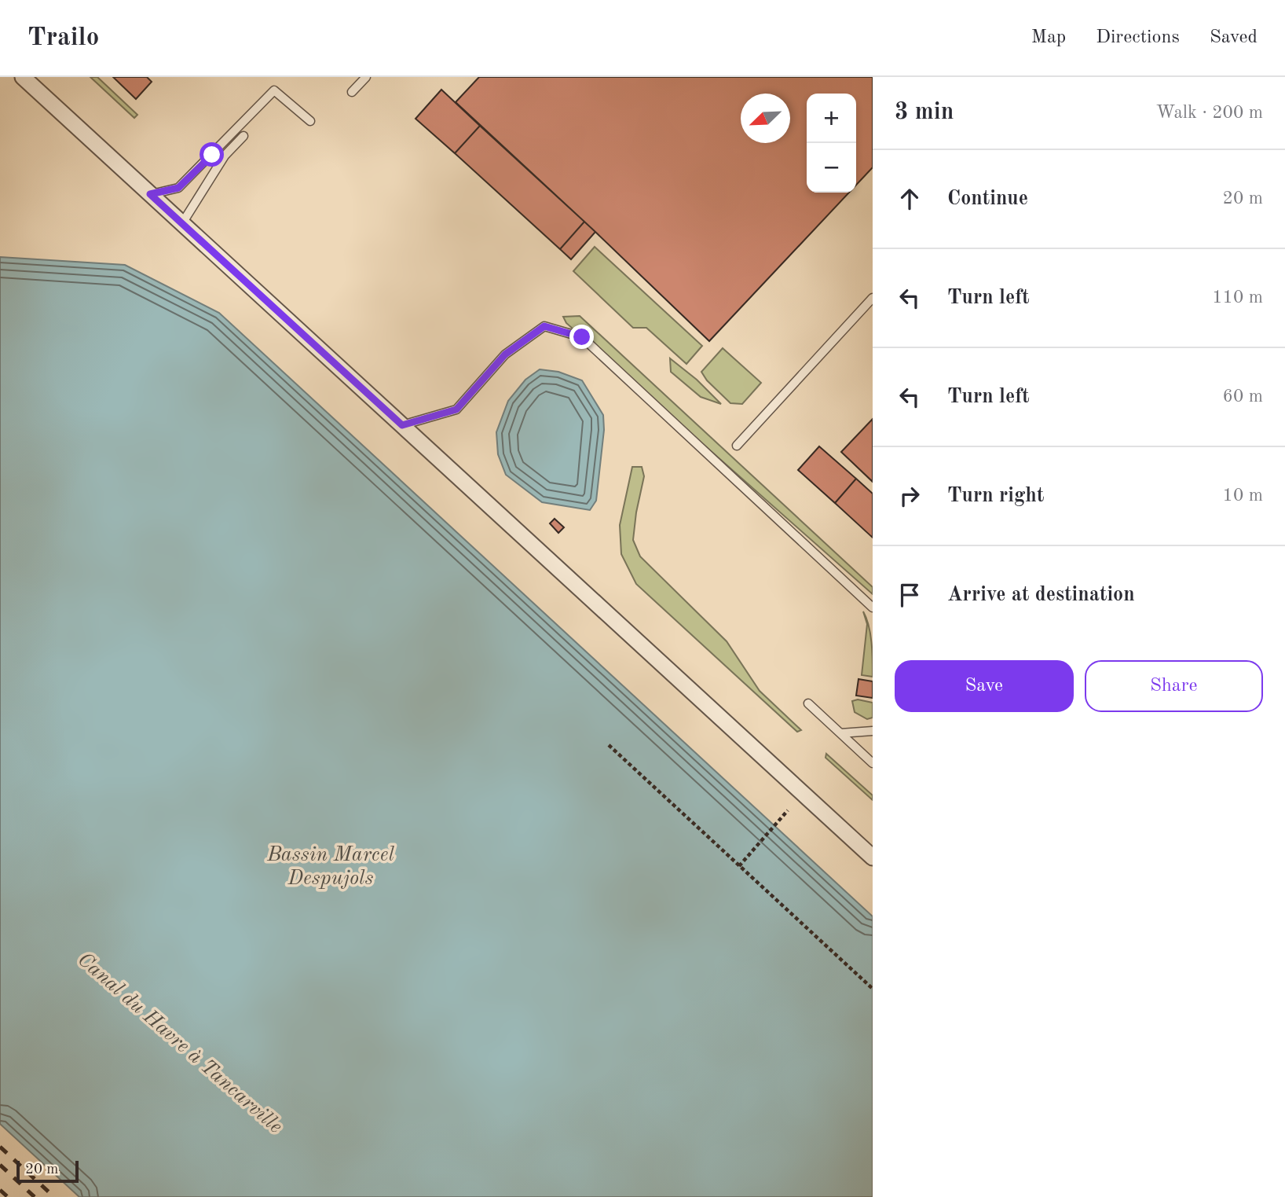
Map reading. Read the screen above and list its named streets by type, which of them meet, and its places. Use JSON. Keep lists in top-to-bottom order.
{
  "water": ["Bassin Marcel Despujols", "Canal du Havre à Tancarville"],
  "scale_bar": "20 m",
  "north": "bottom left",
  "page": {
    "header": "Trailo",
    "nav": ["Map", "Directions", "Saved"],
    "heading": ["3 min", "Walk · 200 m"],
    "map_buttons": ["+", "−"],
    "list": [
      ["Continue", "20 m"],
      ["Turn left", "110 m"],
      ["Turn left", "60 m"],
      ["Turn right", "10 m"],
      "Arrive at destination"
    ],
    "buttons": ["Save", "Share"],
    "scale": "20 m"
  }
}
